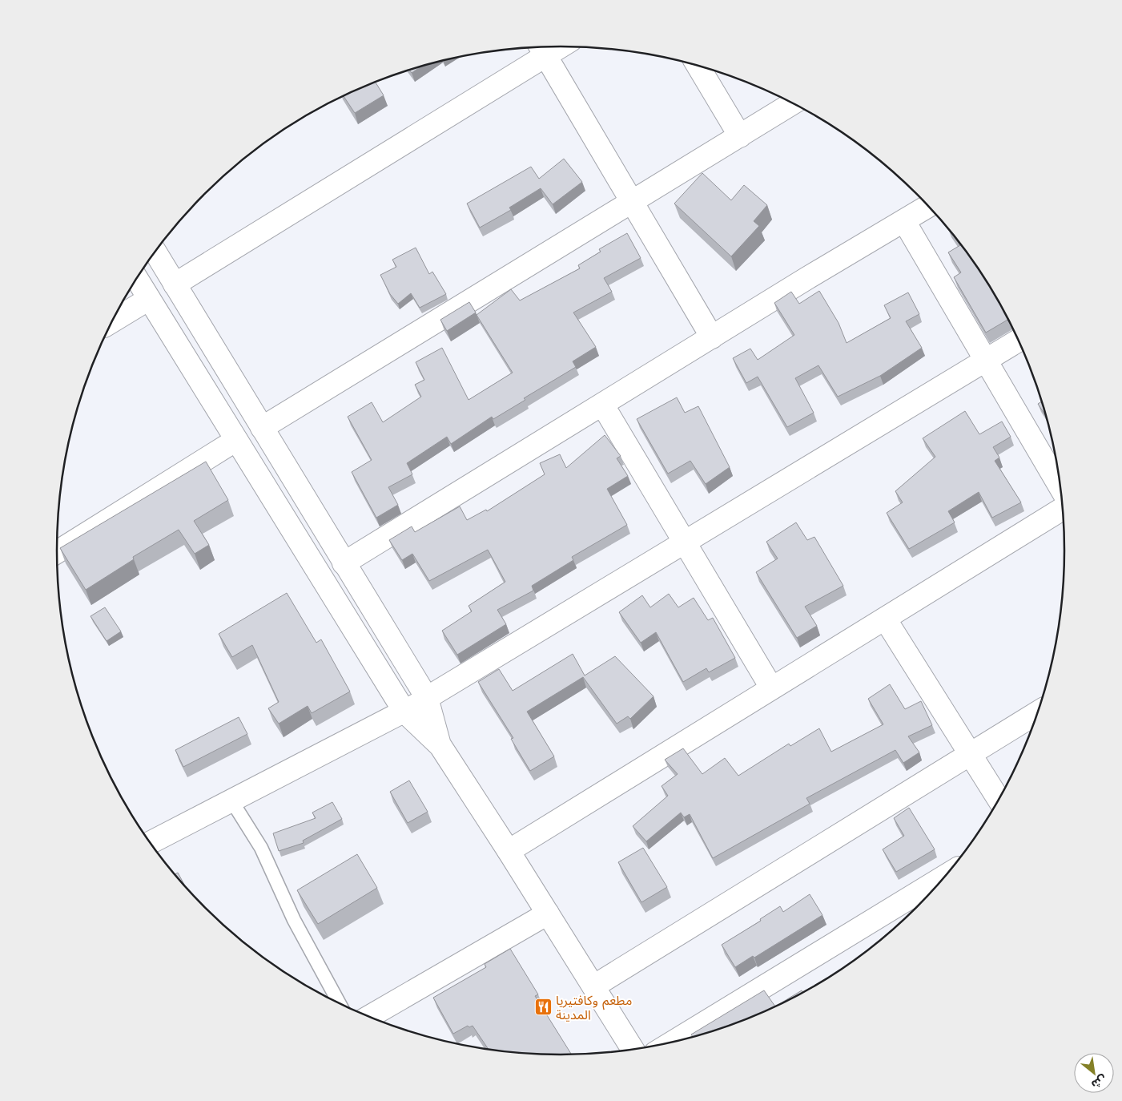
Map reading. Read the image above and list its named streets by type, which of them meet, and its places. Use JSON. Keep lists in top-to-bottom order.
{
  "places": {
    "restaurant": ["مطعم وكافتيريا المدينة"]
  },
  "north": "bottom right"
}
